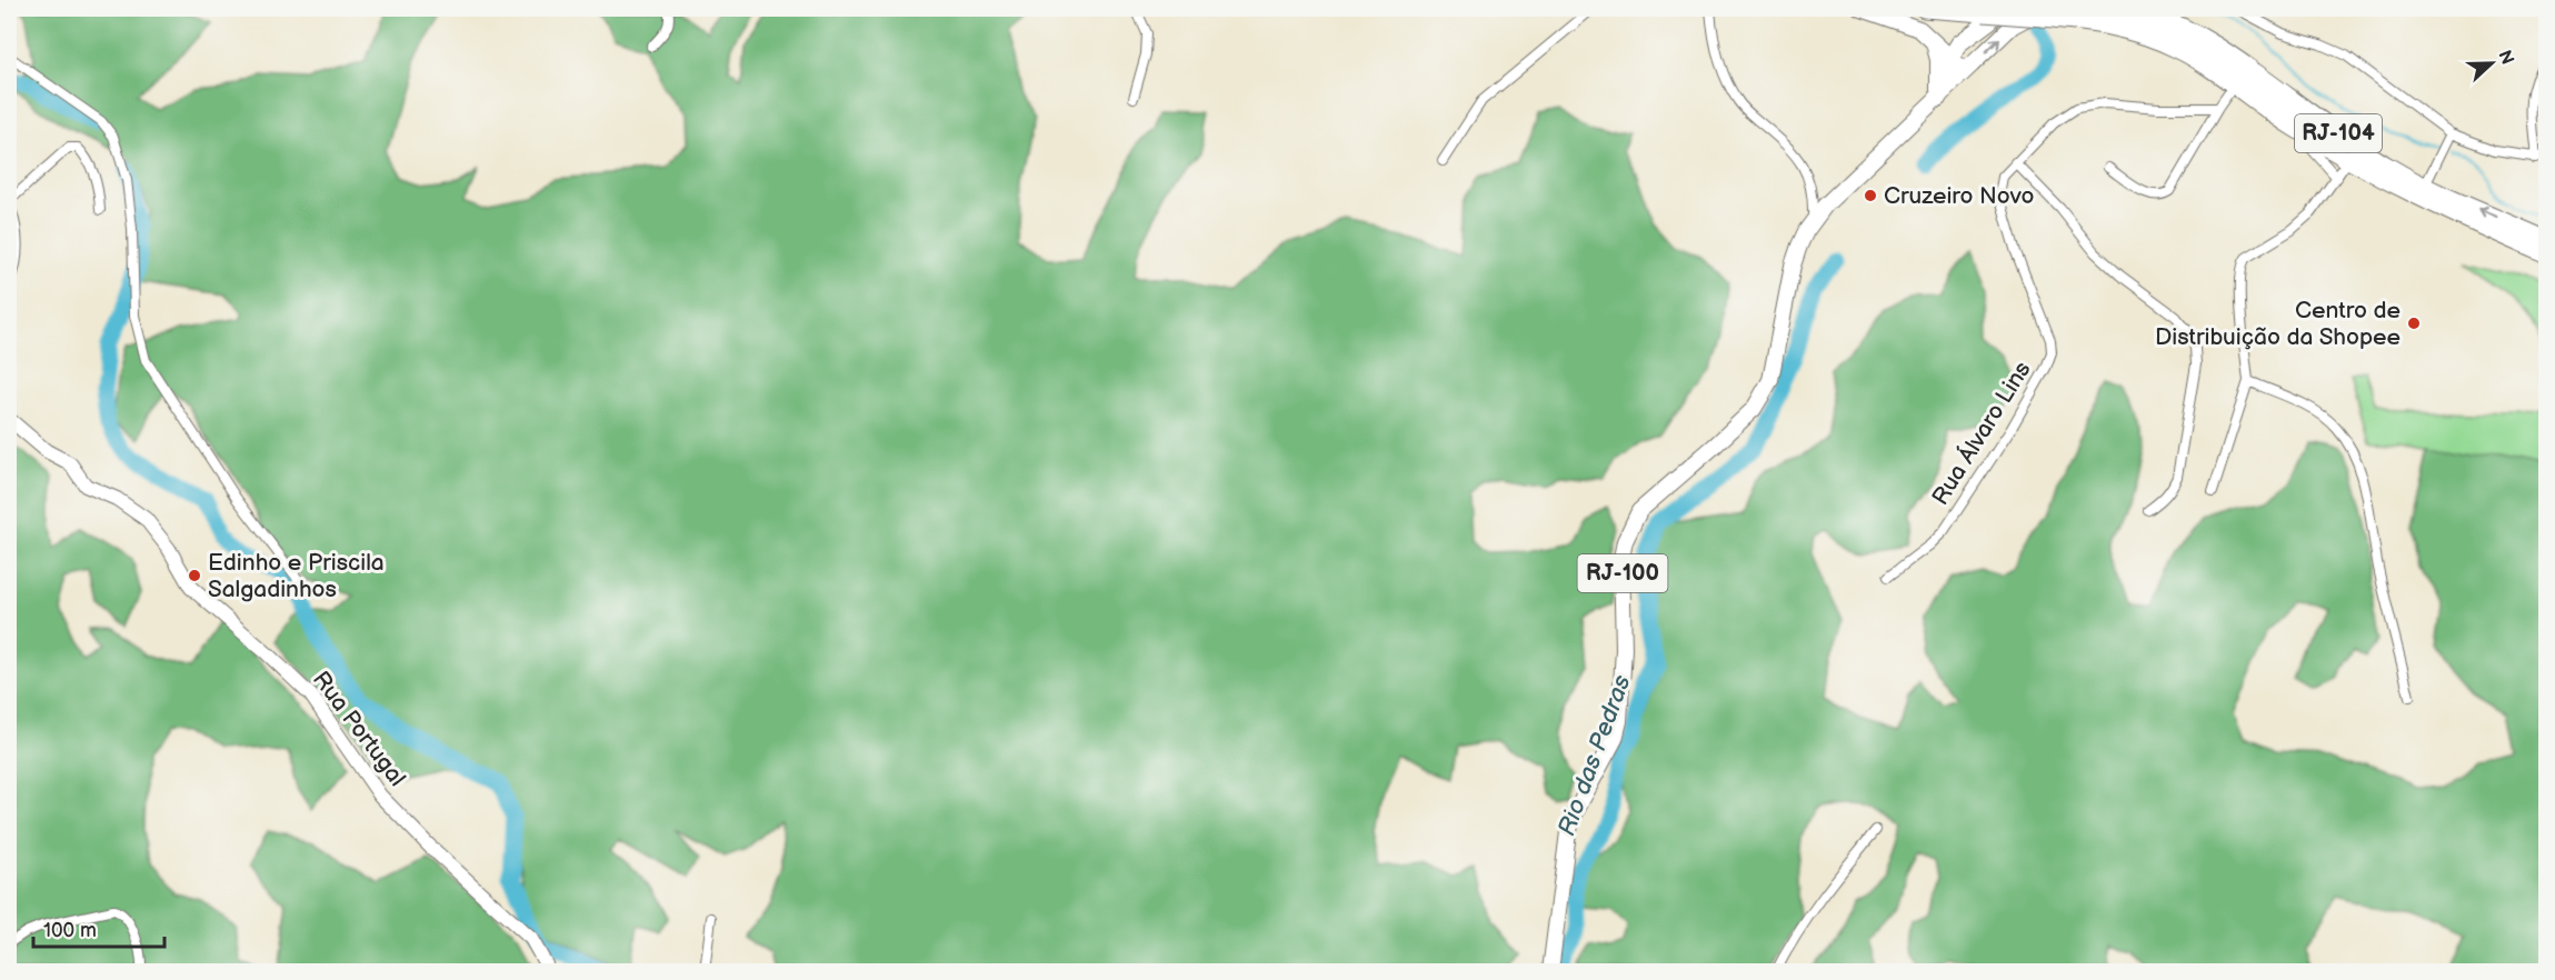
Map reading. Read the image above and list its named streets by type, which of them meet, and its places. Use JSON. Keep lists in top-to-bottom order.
{
  "streets": {
    "highway": ["RJ-104"],
    "main road": ["RJ-100"],
    "street": ["Rua Álvaro Lins", "Rua Portugal"]
  },
  "water": ["Rio das Pedras"],
  "places": ["Cruzeiro Novo", "Centro de Distribuição da Shopee", "Edinho e Priscila Salgadinhos"],
  "scale_bar": "100 m",
  "north": "right"
}
